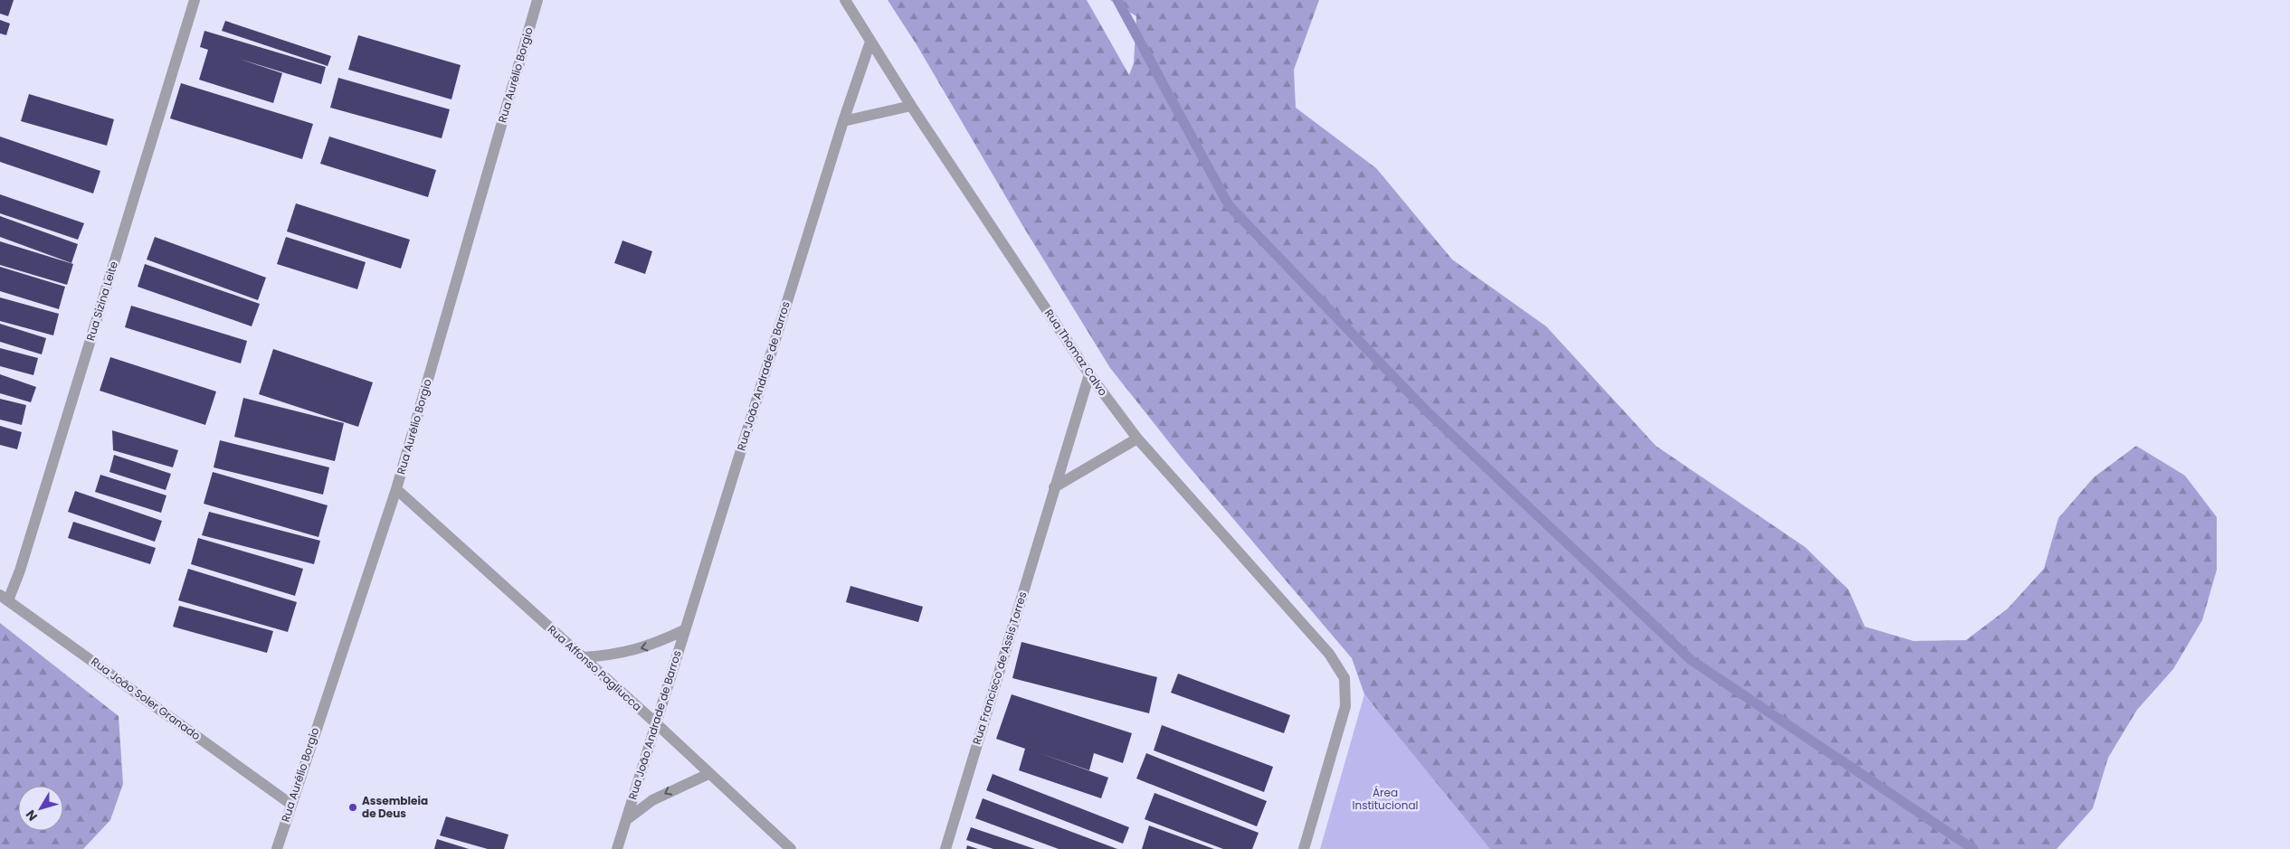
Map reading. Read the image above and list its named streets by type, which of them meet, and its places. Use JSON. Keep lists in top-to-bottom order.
{
  "streets": {
    "street": [
      "Rua Aurélio Borgio",
      "Rua Sizina Leite",
      "Rua Thomaz Calvo",
      "Rua João Andrade de Barros",
      "Rua Affonso Pagliucca",
      "Rua Francisco de Assis Torres",
      "Rua João Soler Granado"
    ]
  },
  "crossings": [
    ["Rua Aurélio Borgio", "Rua Affonso Pagliucca"],
    ["Rua Aurélio Borgio", "Rua João Soler Granado"],
    ["Rua Sizina Leite", "Rua João Soler Granado"],
    ["Rua Thomaz Calvo", "Rua João Andrade de Barros"],
    ["Rua Thomaz Calvo", "Rua Francisco de Assis Torres"],
    ["Rua João Andrade de Barros", "Rua Affonso Pagliucca"]
  ],
  "parks": ["Área Institucional"],
  "places": ["Assembleia de Deus"],
  "north": "bottom left"
}
